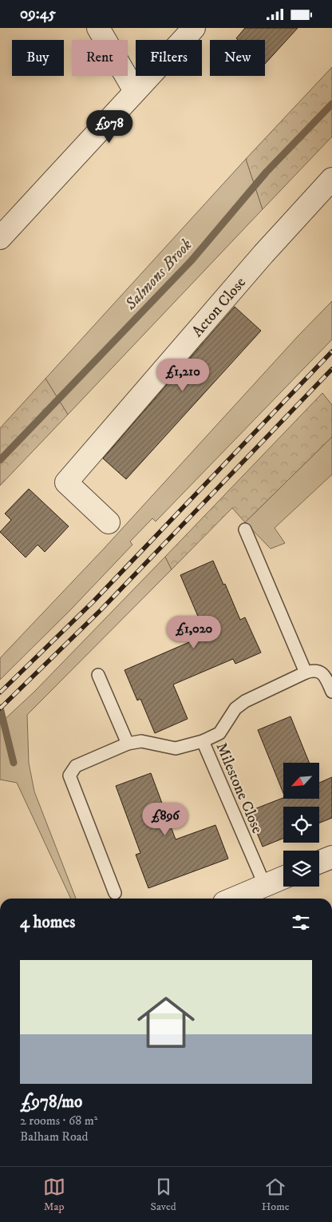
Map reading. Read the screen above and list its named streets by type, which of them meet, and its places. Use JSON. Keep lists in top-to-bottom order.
{
  "streets": {
    "street": ["Acton Close"],
    "lane": ["Milestone Close"]
  },
  "water": ["Salmons Brook"],
  "north": "bottom left",
  "page": {
    "status": "09:45",
    "chip": [
      "Buy",
      "Rent",
      "Filters",
      "New"
    ],
    "price": [
      "£978",
      "£1,210",
      "£1,020",
      "£896"
    ],
    "heading": "4 homes",
    "list": [
      {
        "name": "£978/mo",
        "note": "2 rooms · 68 m² · Balham Road"
      }
    ],
    "tabs": ["Map", "Saved", "Home"]
  }
}
